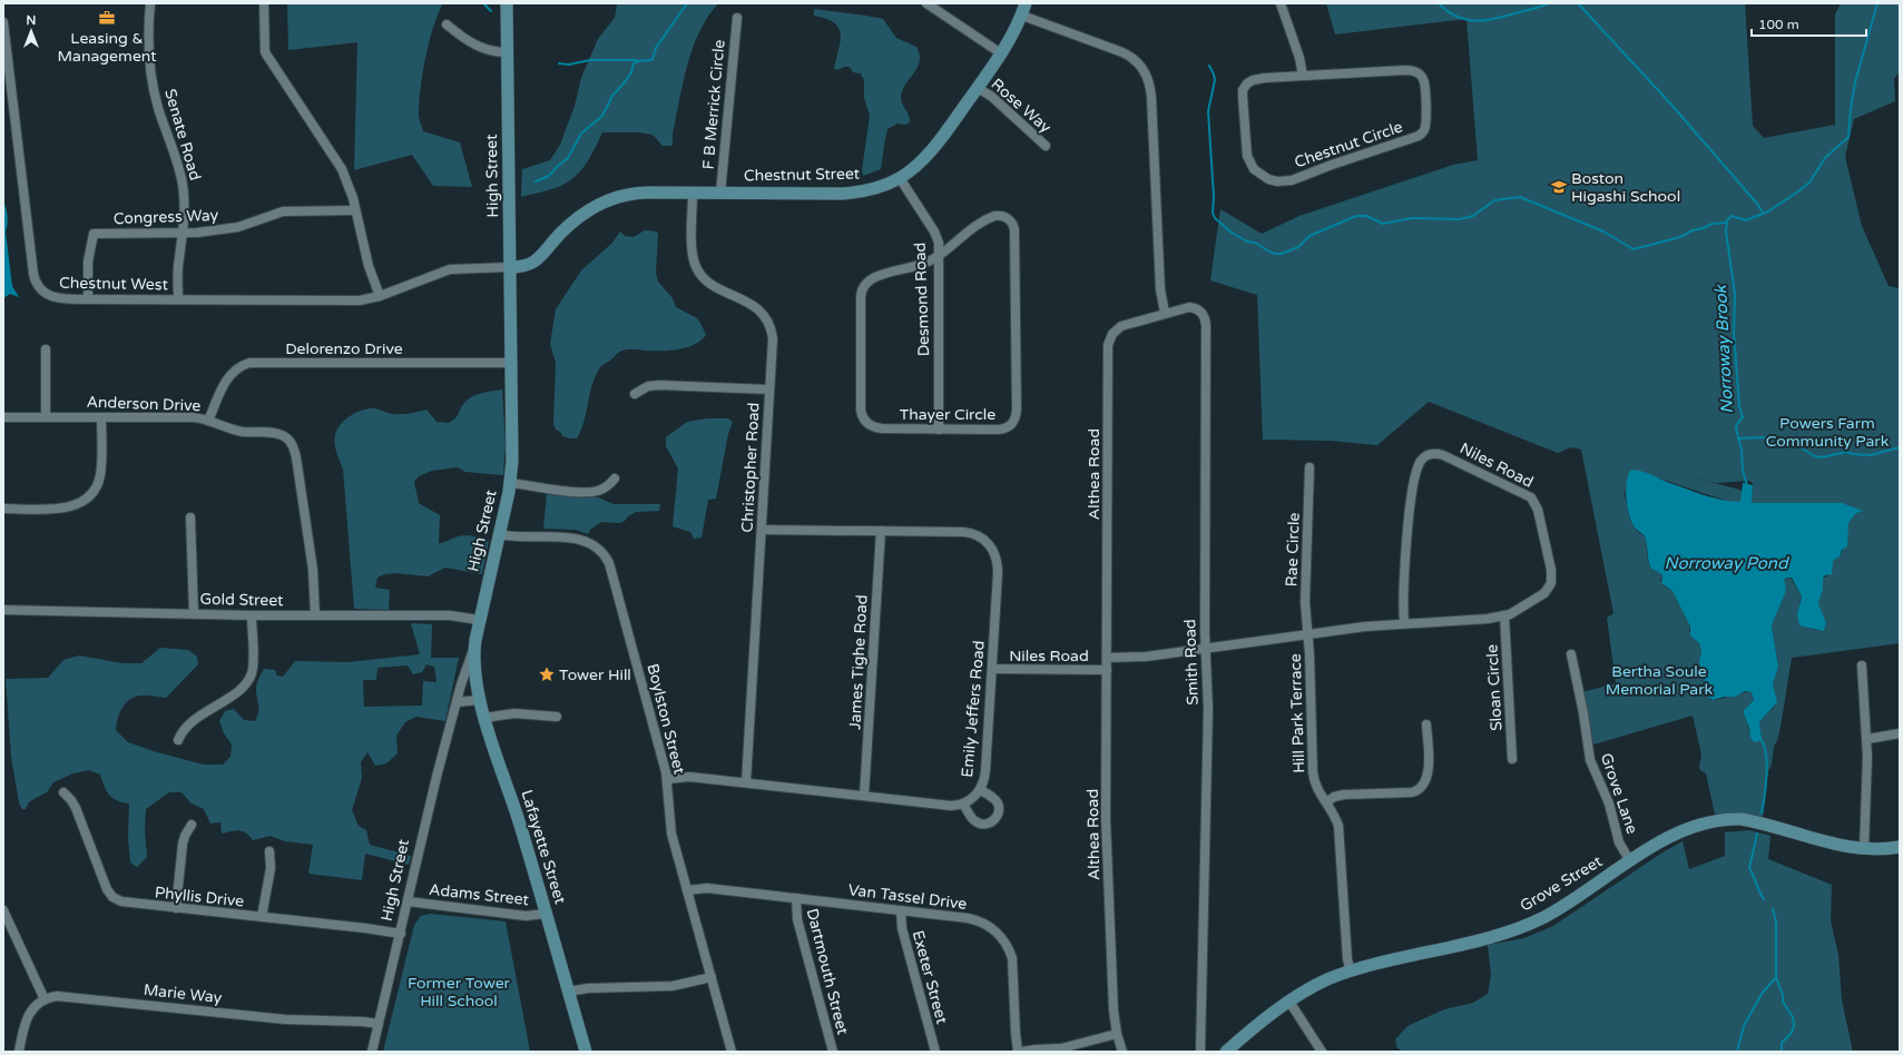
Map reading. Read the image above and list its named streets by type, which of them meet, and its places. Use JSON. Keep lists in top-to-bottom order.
{
  "streets": {
    "main road": [
      "Chestnut Street",
      "High Street",
      "Lafayette Street",
      "Grove Street"
    ],
    "street": [
      "F B Merrick Circle",
      "Rose Way",
      "Senate Road",
      "Chestnut Circle",
      "Congress Way",
      "Chestnut West",
      "Desmond Road",
      "Delorenzo Drive",
      "Anderson Drive",
      "Thayer Circle",
      "Niles Road",
      "Christopher Road",
      "Althea Road",
      "Rae Circle",
      "Gold Street",
      "James Tighe Road",
      "Smith Road",
      "Sloan Circle",
      "Emily Jeffers Road",
      "Hill Park Terrace",
      "Boylston Street",
      "Grove Lane",
      "Adams Street",
      "Phyllis Drive",
      "Van Tassel Drive",
      "Dartmouth Street",
      "Exeter Street",
      "Marie Way"
    ]
  },
  "crossings": [
    ["F B Merrick Circle", "Chestnut Street"],
    ["Rose Way", "Chestnut Street"],
    ["Senate Road", "Congress Way"],
    ["Senate Road", "Chestnut West"],
    ["Chestnut Street", "High Street"],
    ["Chestnut Street", "Chestnut West"],
    ["Chestnut Street", "Desmond Road"],
    ["Chestnut Street", "Christopher Road"],
    ["High Street", "Chestnut West"],
    ["High Street", "Delorenzo Drive"],
    ["High Street", "Gold Street"],
    ["High Street", "Boylston Street"],
    ["High Street", "Lafayette Street"],
    ["High Street", "Adams Street"],
    ["High Street", "Phyllis Drive"],
    ["High Street", "Marie Way"],
    ["Congress Way", "Chestnut West"],
    ["Desmond Road", "Thayer Circle"],
    ["Delorenzo Drive", "Anderson Drive"],
    ["Anderson Drive", "Gold Street"],
    ["Niles Road", "Althea Road"],
    ["Niles Road", "Rae Circle"],
    ["Niles Road", "Smith Road"],
    ["Niles Road", "Sloan Circle"],
    ["Niles Road", "Emily Jeffers Road"],
    ["Niles Road", "Hill Park Terrace"],
    ["Christopher Road", "Emily Jeffers Road"],
    ["Althea Road", "Smith Road"],
    ["Rae Circle", "Hill Park Terrace"],
    ["James Tighe Road", "Emily Jeffers Road"],
    ["Hill Park Terrace", "Grove Street"],
    ["Boylston Street", "Van Tassel Drive"],
    ["Grove Lane", "Grove Street"],
    ["Lafayette Street", "Adams Street"],
    ["Van Tassel Drive", "Dartmouth Street"],
    ["Van Tassel Drive", "Exeter Street"]
  ],
  "water": ["Norroway Brook", "Norroway Pond"],
  "parks": ["Powers Farm Community Park", "Bertha Soule Memorial Park", "Former Tower Hill School"],
  "places": {
    "office": ["Leasing & Management"],
    "school or university": ["Boston Higashi School"],
    "place": ["Tower Hill"]
  },
  "scale_bar": "100 m",
  "north": "top"
}
